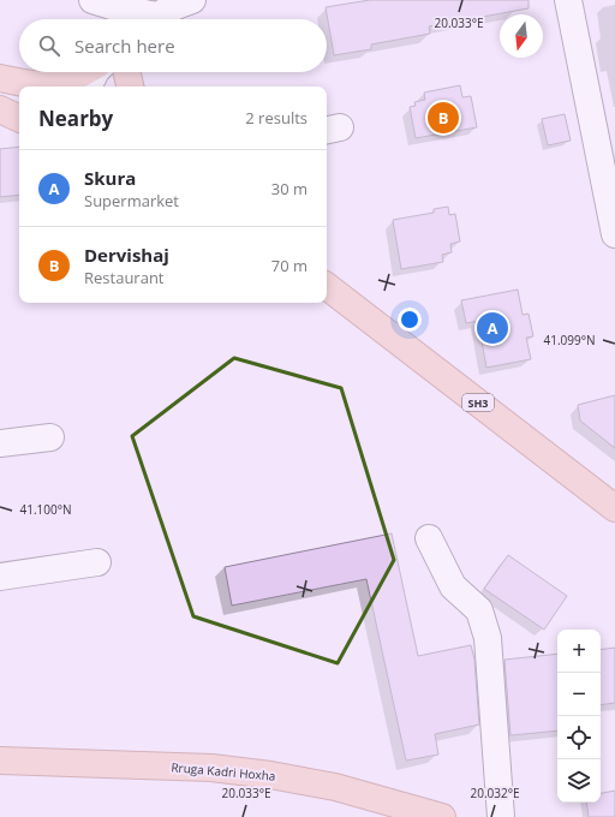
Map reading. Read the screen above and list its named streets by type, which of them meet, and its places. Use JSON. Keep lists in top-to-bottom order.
{
  "streets": {
    "main road": ["SH3", "Rruga Kadri Hoxha"]
  },
  "north": "bottom",
  "page": {
    "search": "Search here",
    "heading": ["Nearby", "2 results"],
    "pins": ["B", "A"],
    "list": [
      {
        "mark": "A",
        "name": "Skura",
        "note": "Supermarket",
        "value": "30 m"
      },
      {
        "mark": "B",
        "name": "Dervishaj",
        "note": "Restaurant",
        "value": "70 m"
      }
    ],
    "map_buttons": ["+", "−"]
  },
  "coordinates": [
    "20.033°E",
    "41.099°N",
    "41.100°N",
    "20.032°E"
  ]
}
